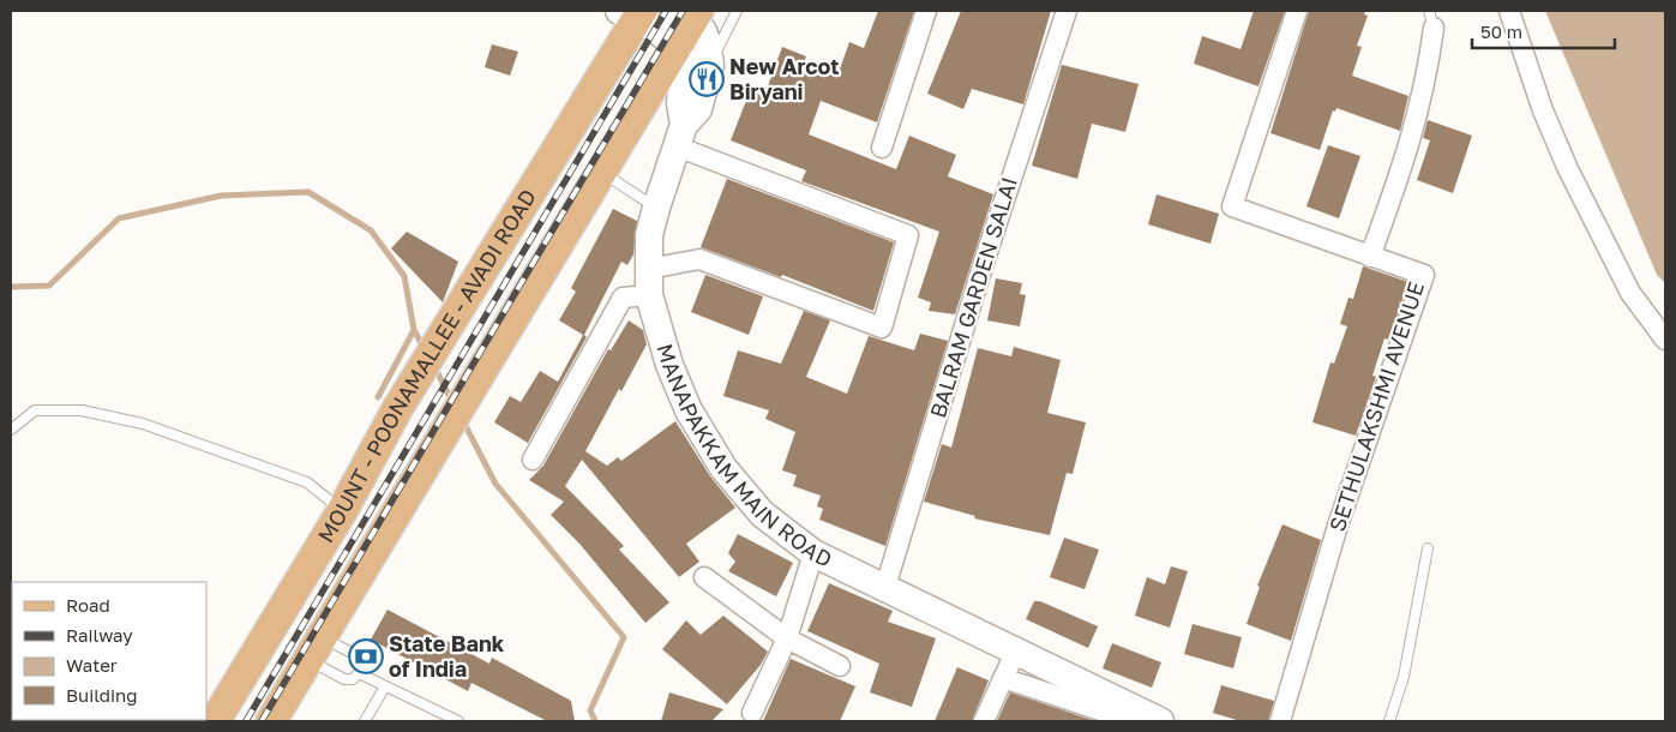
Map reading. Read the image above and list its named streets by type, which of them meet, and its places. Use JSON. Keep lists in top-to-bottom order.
{
  "streets": {
    "main road": ["MOUNT - POONAMALLEE - AVADI ROAD", "MANAPAKKAM MAIN ROAD"],
    "street": ["BALRAM GARDEN SALAI", "SETHULAKSHMI AVENUE"]
  },
  "crossings": [
    ["BALRAM GARDEN SALAI", "MANAPAKKAM MAIN ROAD"]
  ],
  "places": {
    "restaurant": ["New Arcot Biryani"],
    "bank": ["State Bank of India"]
  },
  "legend": [
    "Road",
    "Railway",
    "Water",
    "Building"
  ],
  "scale_bar": "50 m"
}
